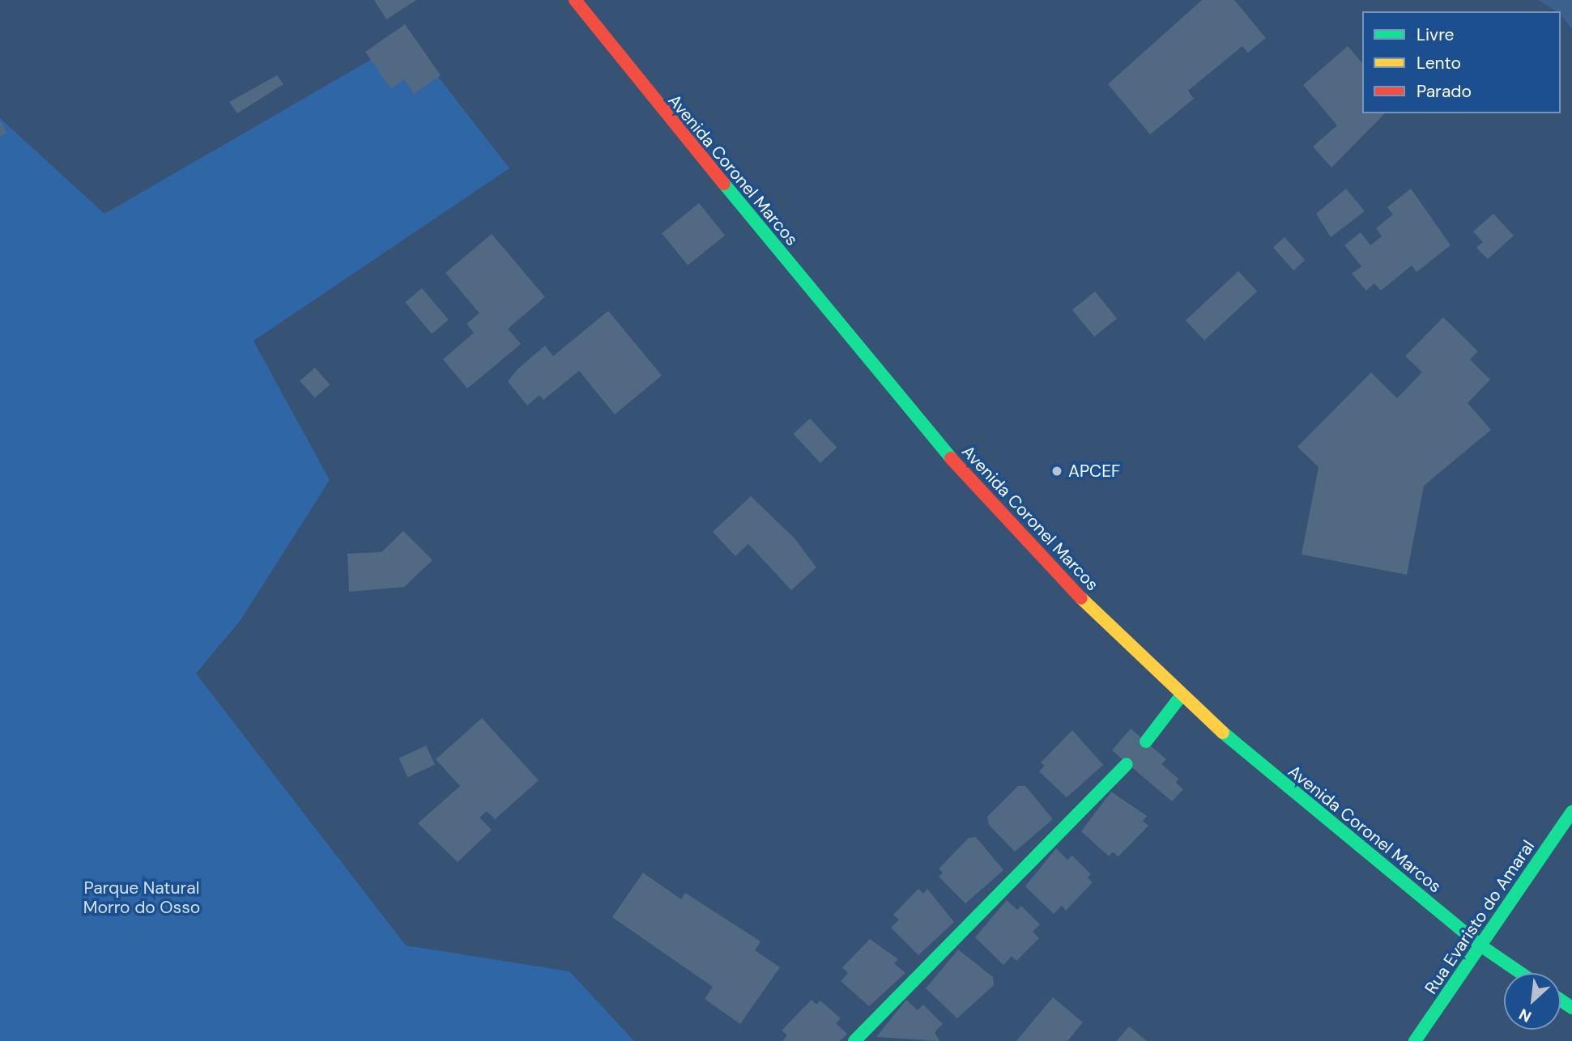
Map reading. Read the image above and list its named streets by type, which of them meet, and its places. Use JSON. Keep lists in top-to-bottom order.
{
  "streets": {
    "main road": ["Avenida Coronel Marcos", "Rua Evaristo do Amaral"]
  },
  "crossings": [
    ["Avenida Coronel Marcos", "Rua Evaristo do Amaral"]
  ],
  "parks": ["Parque Natural Morro do Osso"],
  "places": ["APCEF"],
  "legend": ["Livre", "Lento", "Parado"],
  "north": "bottom left"
}
